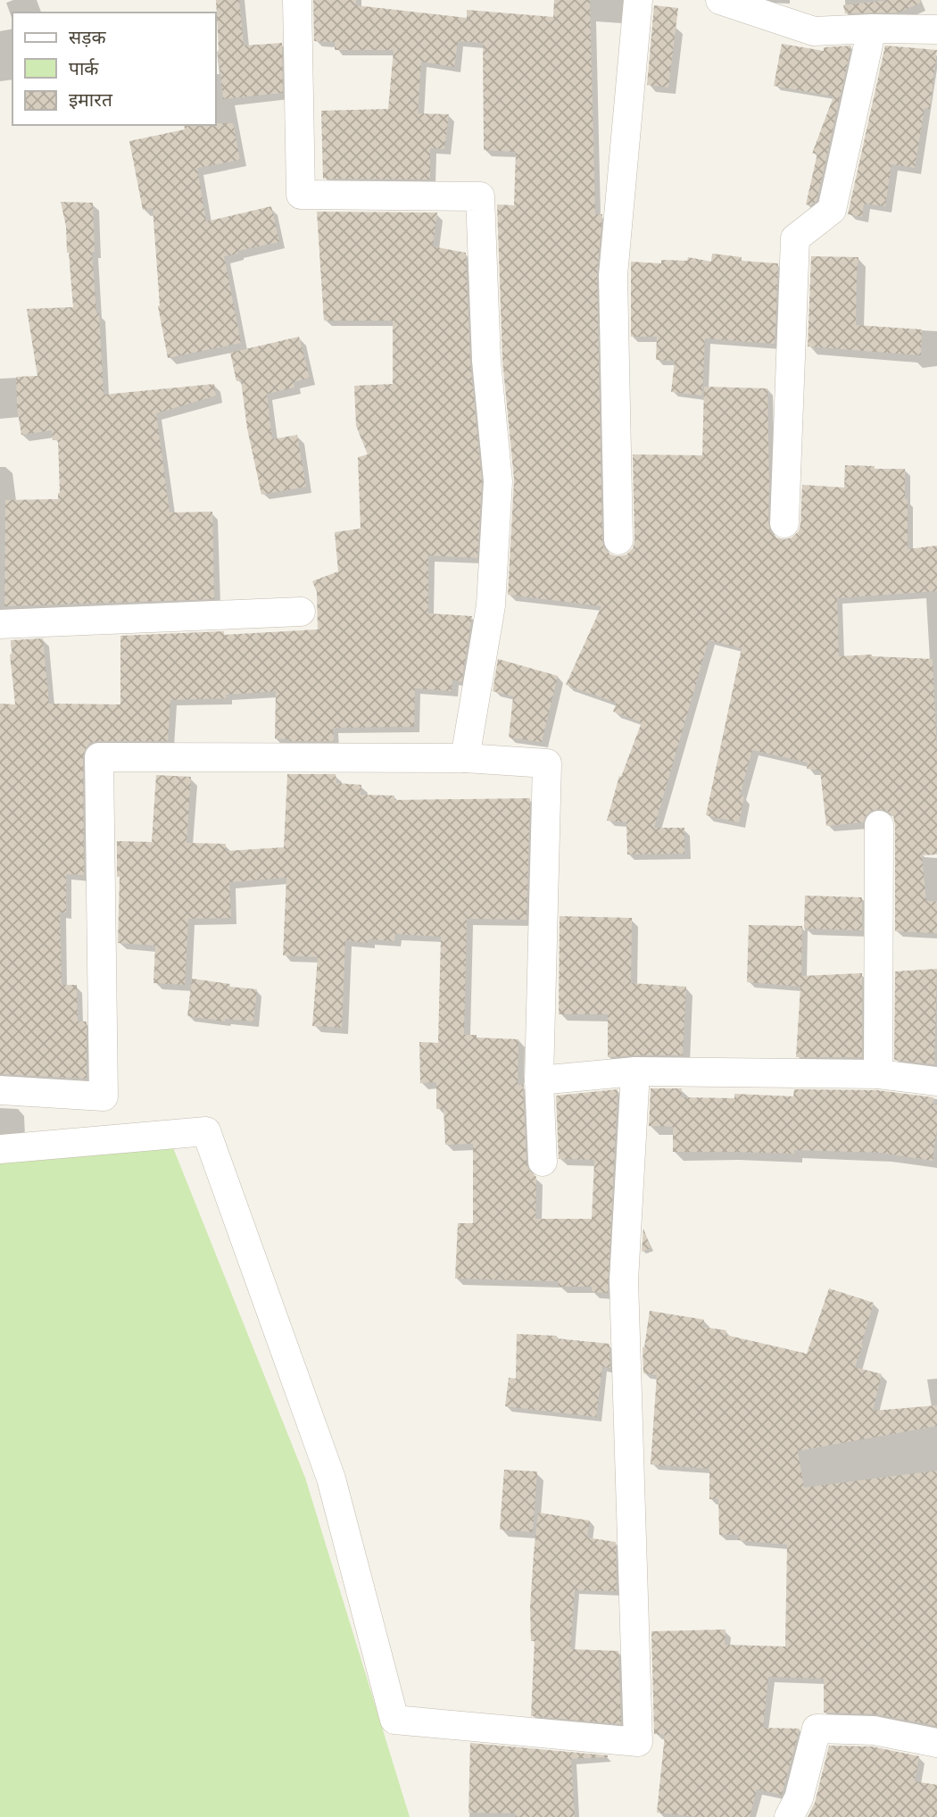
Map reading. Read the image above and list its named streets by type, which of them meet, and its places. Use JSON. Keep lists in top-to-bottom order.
{
  "legend": ["सड़क", "पार्क", "इमारत"]
}
